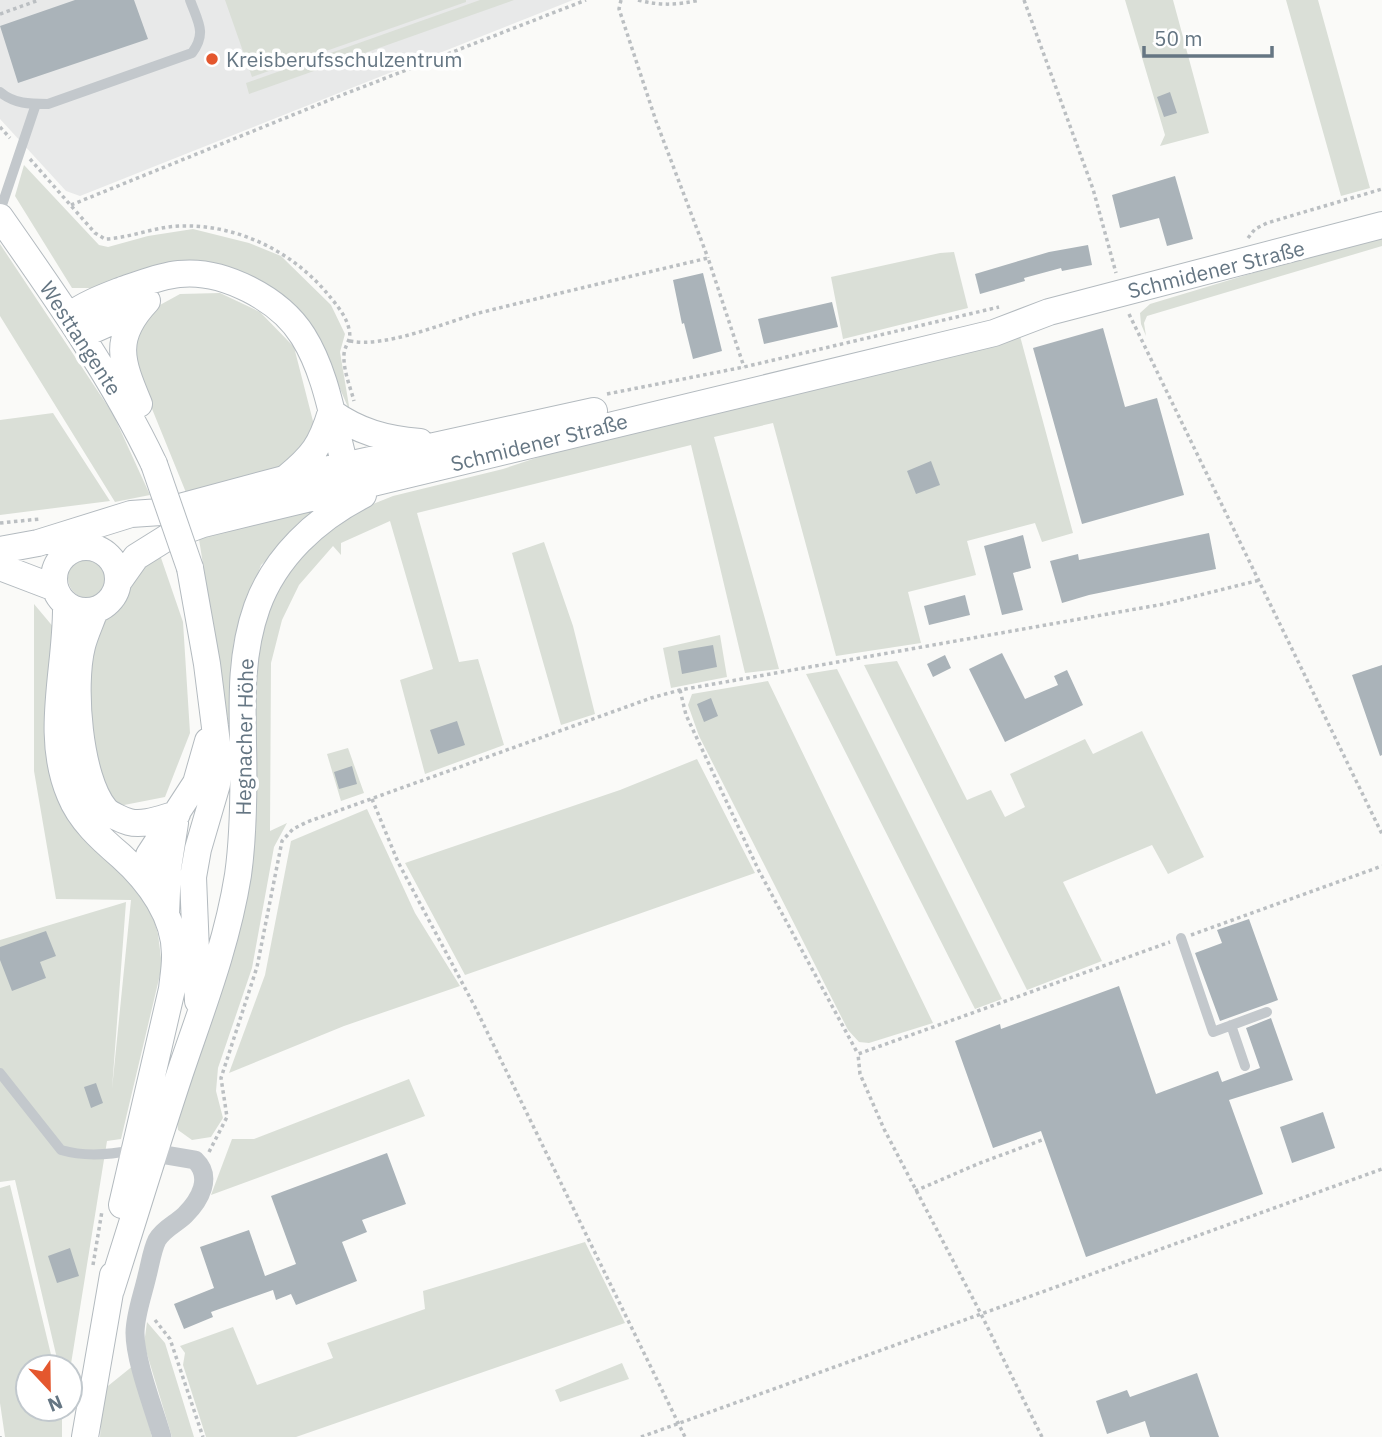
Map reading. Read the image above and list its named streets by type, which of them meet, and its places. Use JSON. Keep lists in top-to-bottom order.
{
  "streets": {
    "main road": ["Schmidener Straße", "Westtangente", "Hegnacher Höhe"]
  },
  "crossings": [
    ["Schmidener Straße", "Hegnacher Höhe"],
    ["Westtangente", "Hegnacher Höhe"]
  ],
  "places": ["Kreisberufsschulzentrum"],
  "scale_bar": "50 m",
  "north": "bottom"
}
